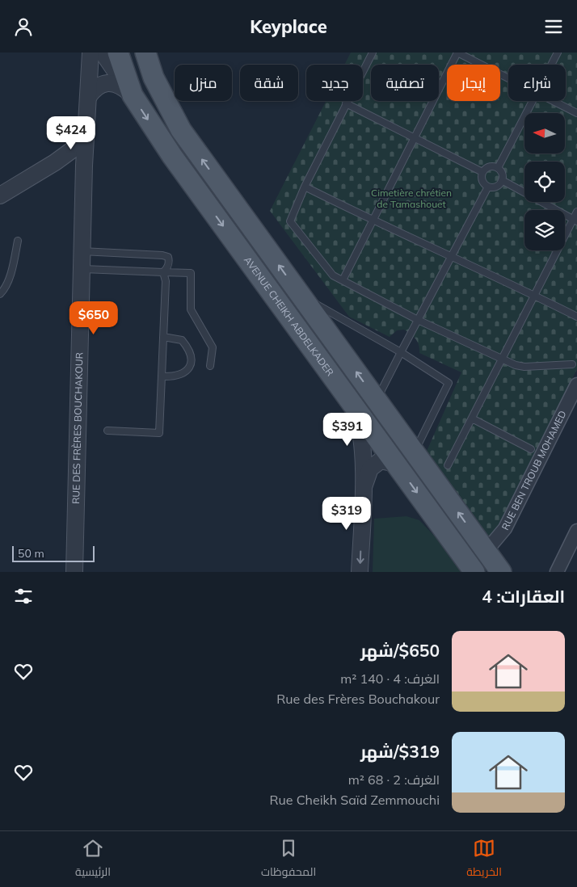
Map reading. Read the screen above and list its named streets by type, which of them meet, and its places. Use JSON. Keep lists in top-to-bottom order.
{
  "streets": {
    "main road": ["AVENUE CHEIKH ABDELKADER"],
    "street": ["RUE DES FRÈRES BOUCHAKOUR", "RUE BEN TROUB MOHAMED"]
  },
  "parks": ["Cimetière chrétien de Tamashouet"],
  "scale_bar": "50 m",
  "north": "left",
  "page": {
    "header": "Keyplace",
    "chip": [
      "شراء",
      "إيجار",
      "تصفية",
      "جديد",
      "شقة",
      "منزل"
    ],
    "price": [
      "$424",
      "$650",
      "$391",
      "$319"
    ],
    "scale": "50 m",
    "heading": "العقارات: 4",
    "list": [
      {
        "name": "$650/شهر",
        "note": "الغرف: 4 · 140 m² · Rue des Frères Bouchakour"
      },
      {
        "name": "$319/شهر",
        "note": "الغرف: 2 · 68 m² · Rue Cheikh Saïd Zemmouchi"
      }
    ],
    "tabs": ["الخريطة", "المحفوظات", "الرئيسية"]
  }
}
